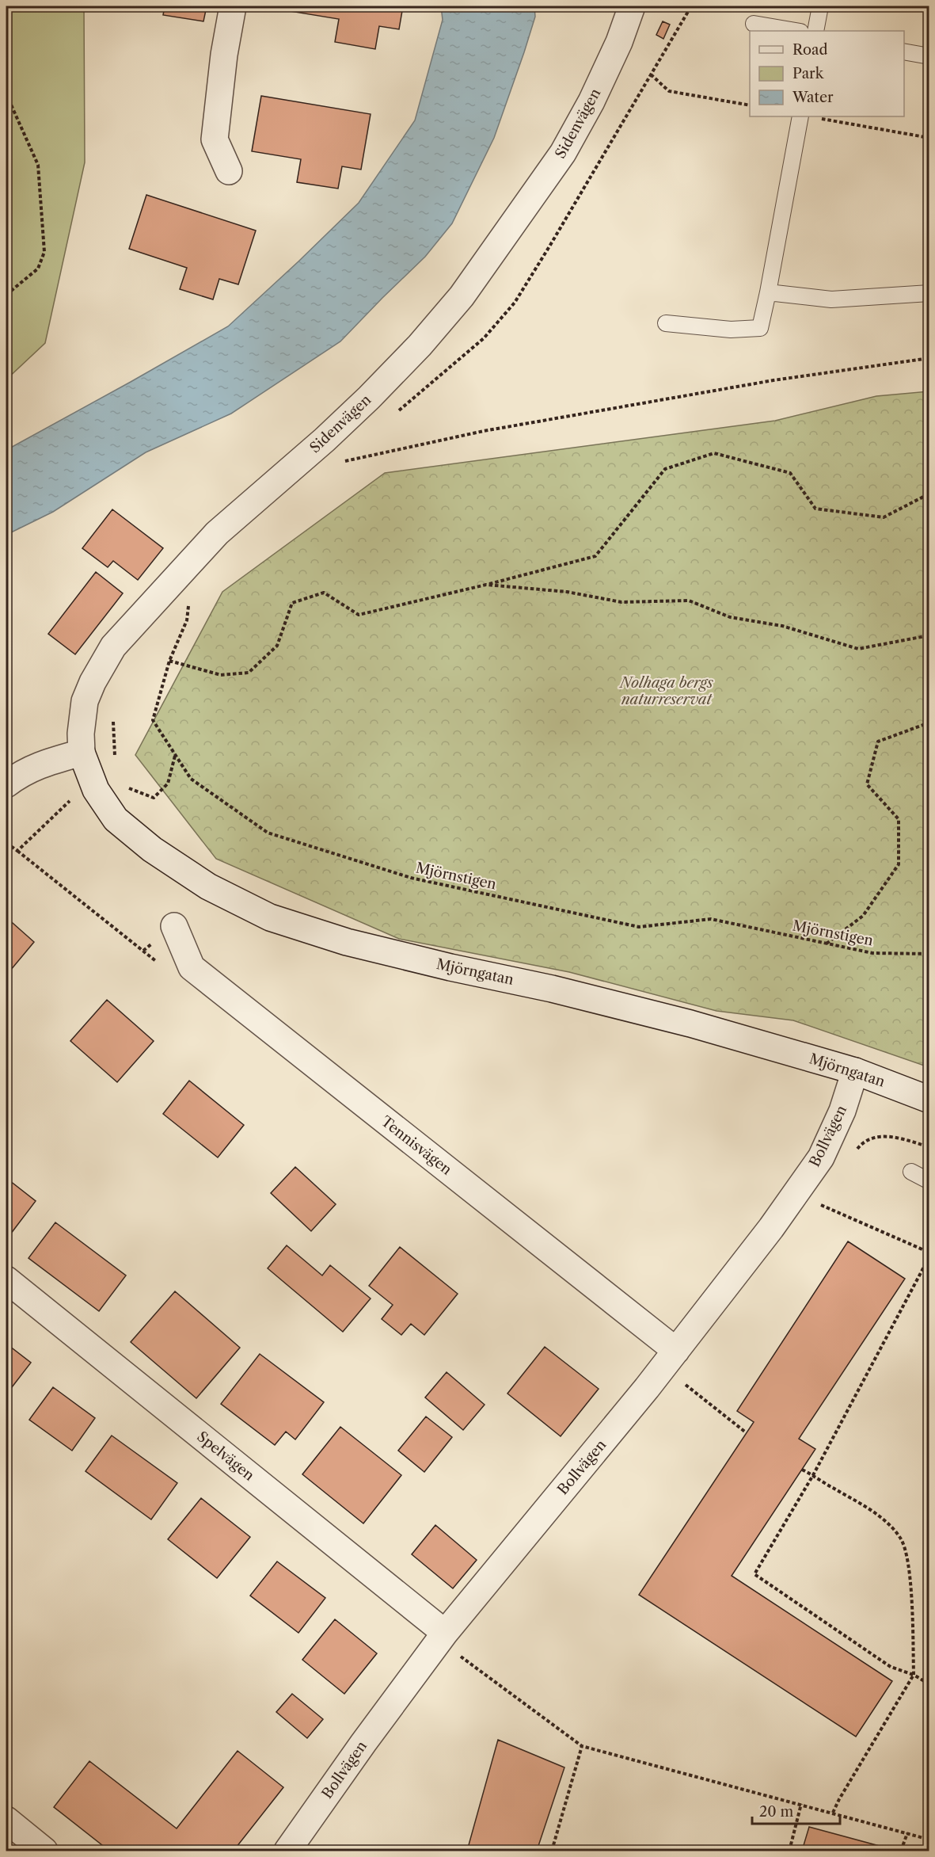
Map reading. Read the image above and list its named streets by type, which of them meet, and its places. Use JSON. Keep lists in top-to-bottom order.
{
  "streets": {
    "street": [
      "Sidenvägen",
      "Mjörngatan",
      "Bollvägen",
      "Tennisvägen",
      "Spelvägen"
    ],
    "path": ["Mjörnstigen"]
  },
  "crossings": [
    ["Sidenvägen", "Mjörngatan"],
    ["Mjörngatan", "Bollvägen"],
    ["Bollvägen", "Tennisvägen"],
    ["Bollvägen", "Spelvägen"]
  ],
  "parks": ["Nolhaga bergs naturreservat"],
  "legend": ["Road", "Park", "Water"],
  "scale_bar": "20 m"
}
